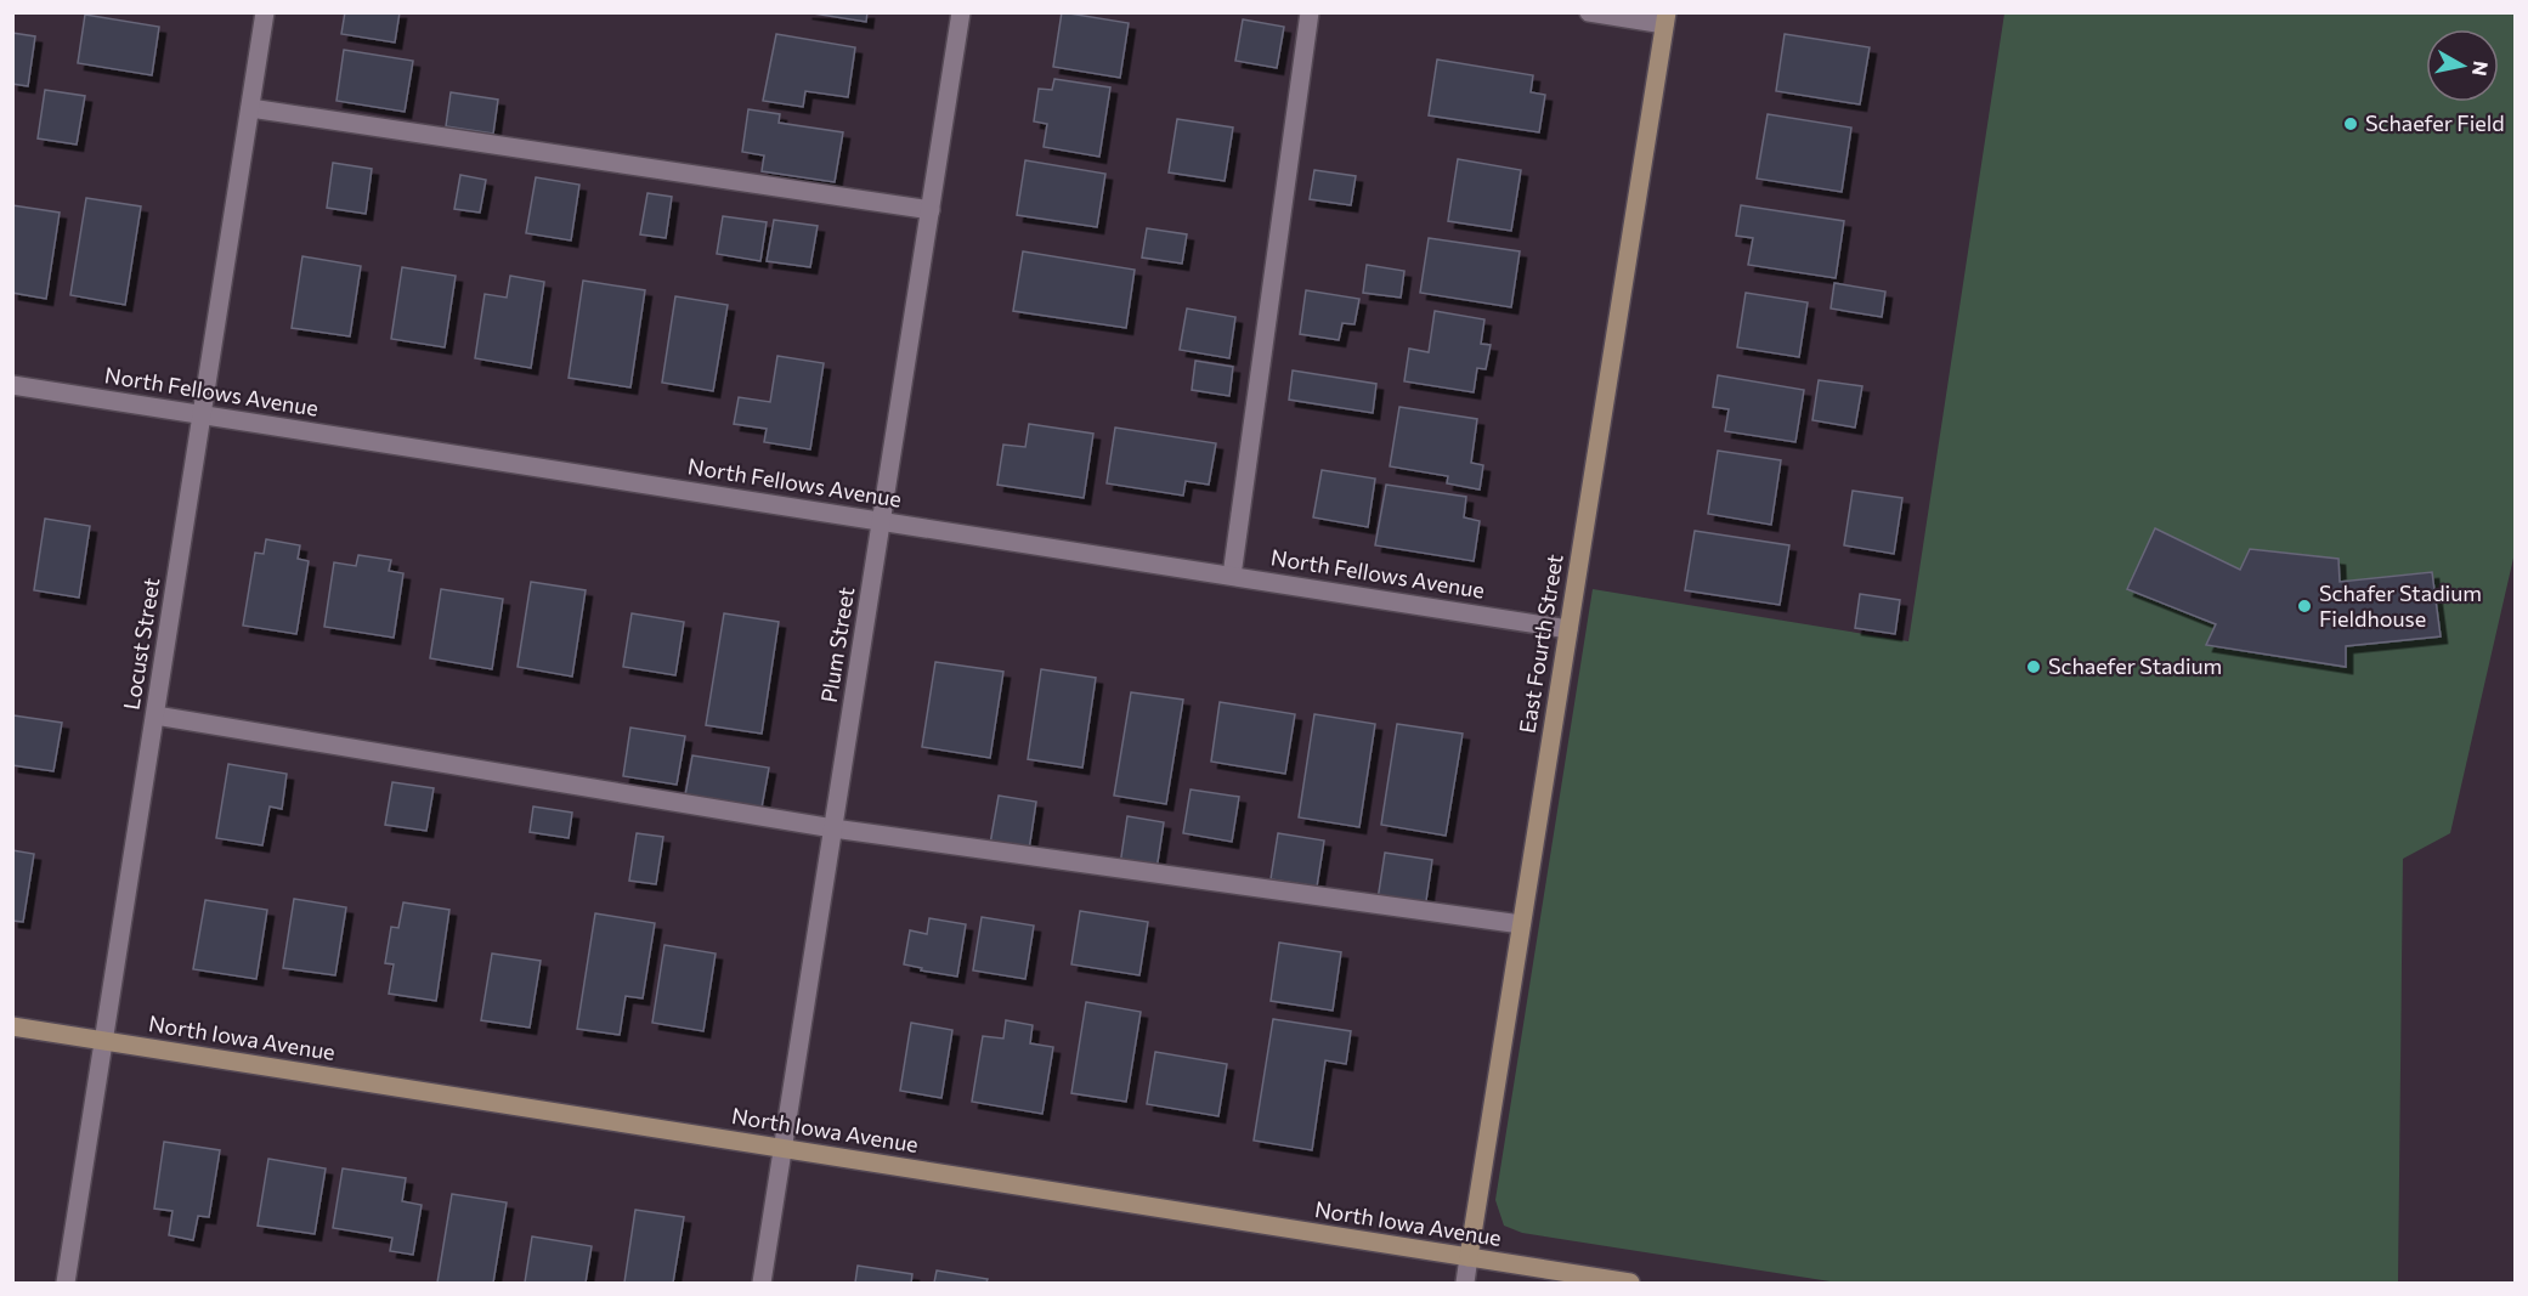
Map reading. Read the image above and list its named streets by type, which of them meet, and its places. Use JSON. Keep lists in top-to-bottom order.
{
  "streets": {
    "main road": ["East Fourth Street", "North Iowa Avenue"],
    "street": ["North Fellows Avenue", "Locust Street", "Plum Street"]
  },
  "crossings": [
    ["North Fellows Avenue", "Locust Street"],
    ["North Fellows Avenue", "East Fourth Street"],
    ["North Fellows Avenue", "Plum Street"],
    ["Locust Street", "North Iowa Avenue"],
    ["East Fourth Street", "North Iowa Avenue"],
    ["Plum Street", "North Iowa Avenue"]
  ],
  "places": ["Schaefer Field", "Schafer Stadium Fieldhouse", "Schaefer Stadium"],
  "north": "right"
}
